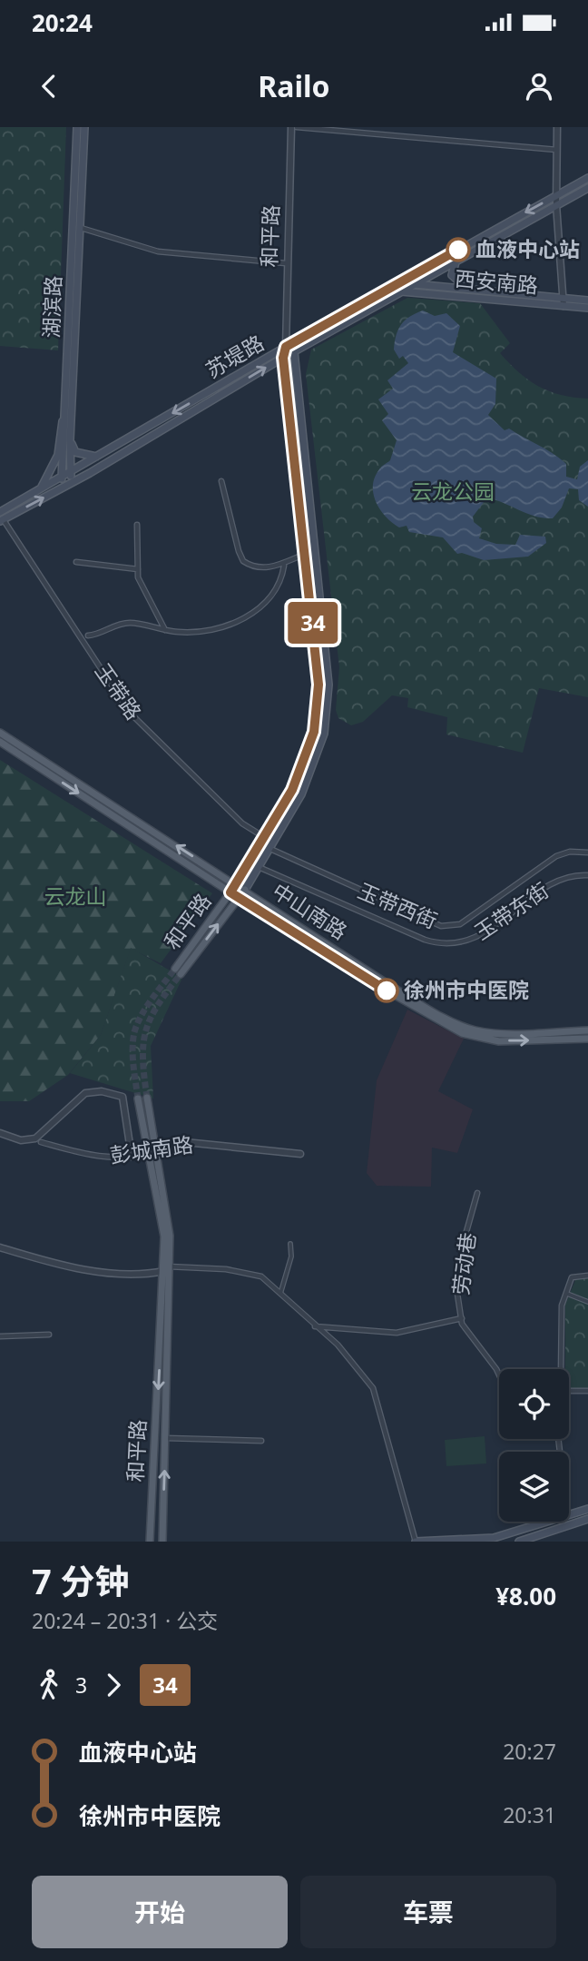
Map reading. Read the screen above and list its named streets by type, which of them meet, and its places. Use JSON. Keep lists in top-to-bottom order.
{
  "streets": {
    "main road": [
      "和平路",
      "西安南路",
      "湖滨路",
      "苏堤路",
      "中山南路"
    ],
    "street": [
      "玉带路",
      "玉带西街",
      "玉带东街",
      "彭城南路",
      "劳动巷"
    ]
  },
  "crossings": [
    ["和平路", "苏堤路"],
    ["和平路", "玉带路"],
    ["和平路", "玉带西街"],
    ["和平路", "中山南路"],
    ["和平路", "玉带东街"],
    ["和平路", "彭城南路"],
    ["西安南路", "苏堤路"],
    ["湖滨路", "苏堤路"],
    ["苏堤路", "玉带路"]
  ],
  "parks": ["云龙公园", "云龙山"],
  "places": ["血液中心站", "徐州市中医院"],
  "lines": ["bus line 34"],
  "page": {
    "status": "20:24",
    "header": "Railo",
    "on_map": "34",
    "heading": ["7 分钟", "20:24 – 20:31 · 公交", "¥8.00"],
    "legs": ["3", "34"],
    "list": [
      {
        "name": "血液中心站",
        "value": "20:27"
      },
      {
        "name": "徐州市中医院",
        "value": "20:31"
      }
    ],
    "buttons": ["开始", "车票"]
  }
}
